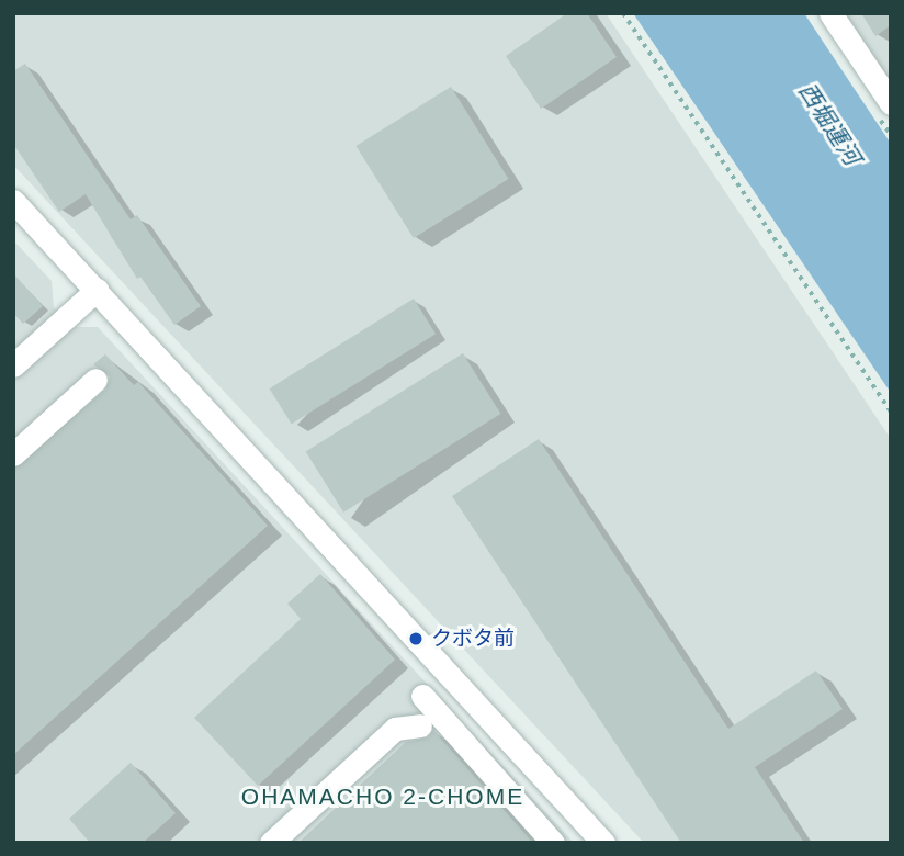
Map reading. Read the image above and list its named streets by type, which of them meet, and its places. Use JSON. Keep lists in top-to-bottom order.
{
  "districts": ["OHAMACHO 2-CHOME"],
  "water": ["西堀運河"],
  "places": ["クボタ前"]
}
